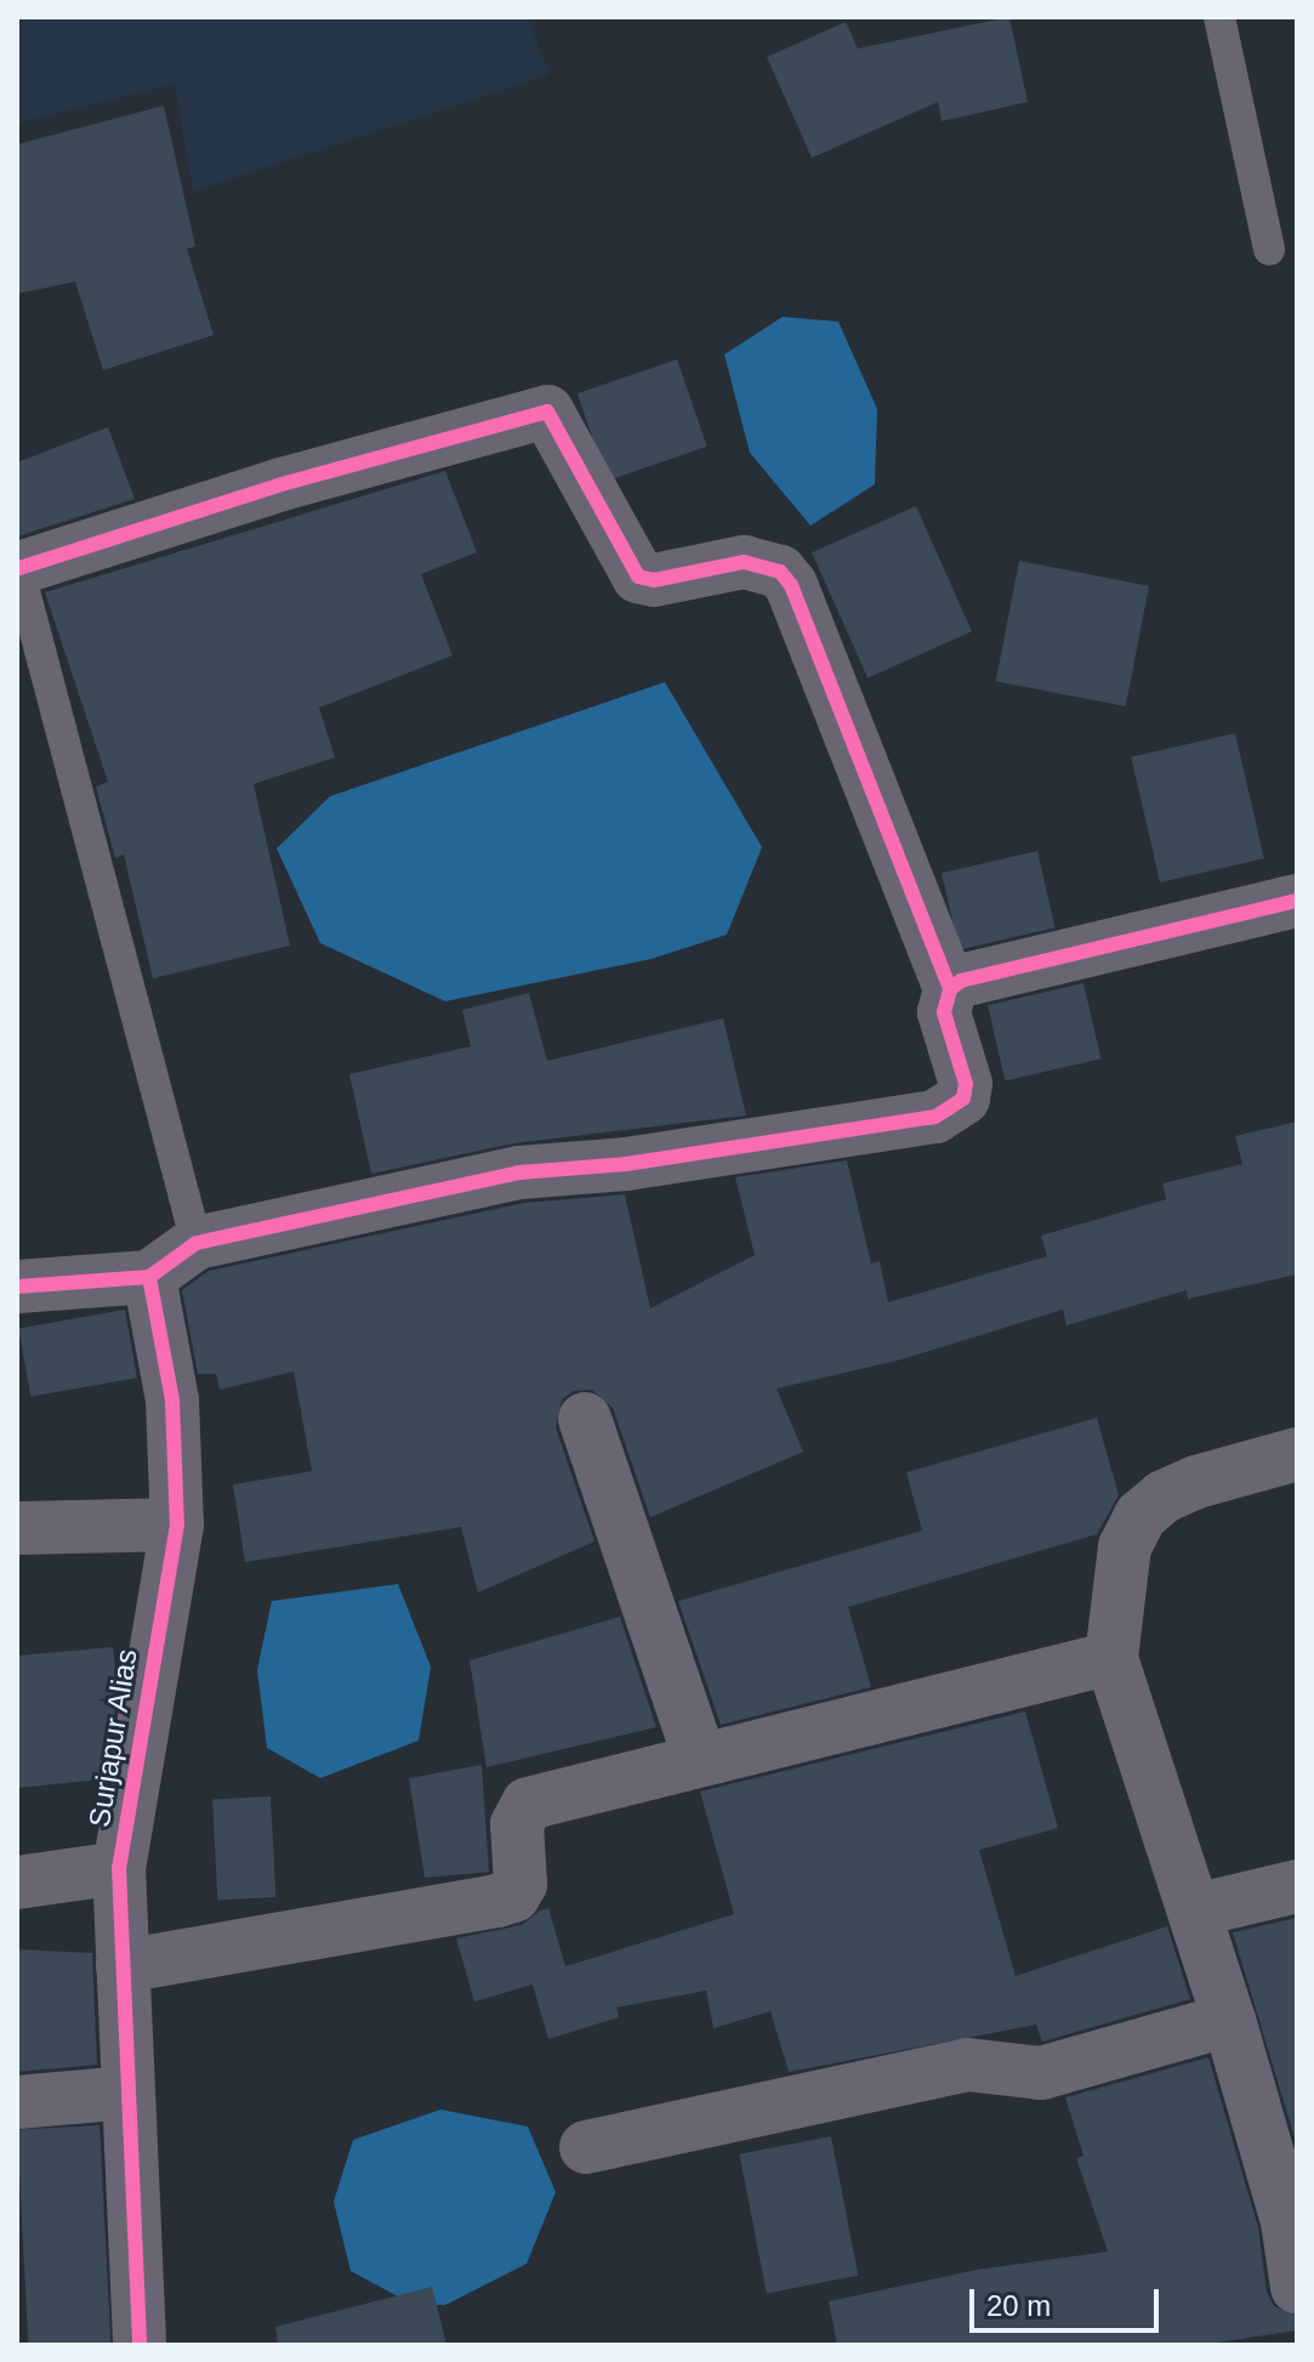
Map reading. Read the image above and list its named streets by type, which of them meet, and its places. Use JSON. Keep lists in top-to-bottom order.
{
  "streets": {
    "street": ["Surjapur Alias"]
  },
  "scale_bar": "20 m"
}
